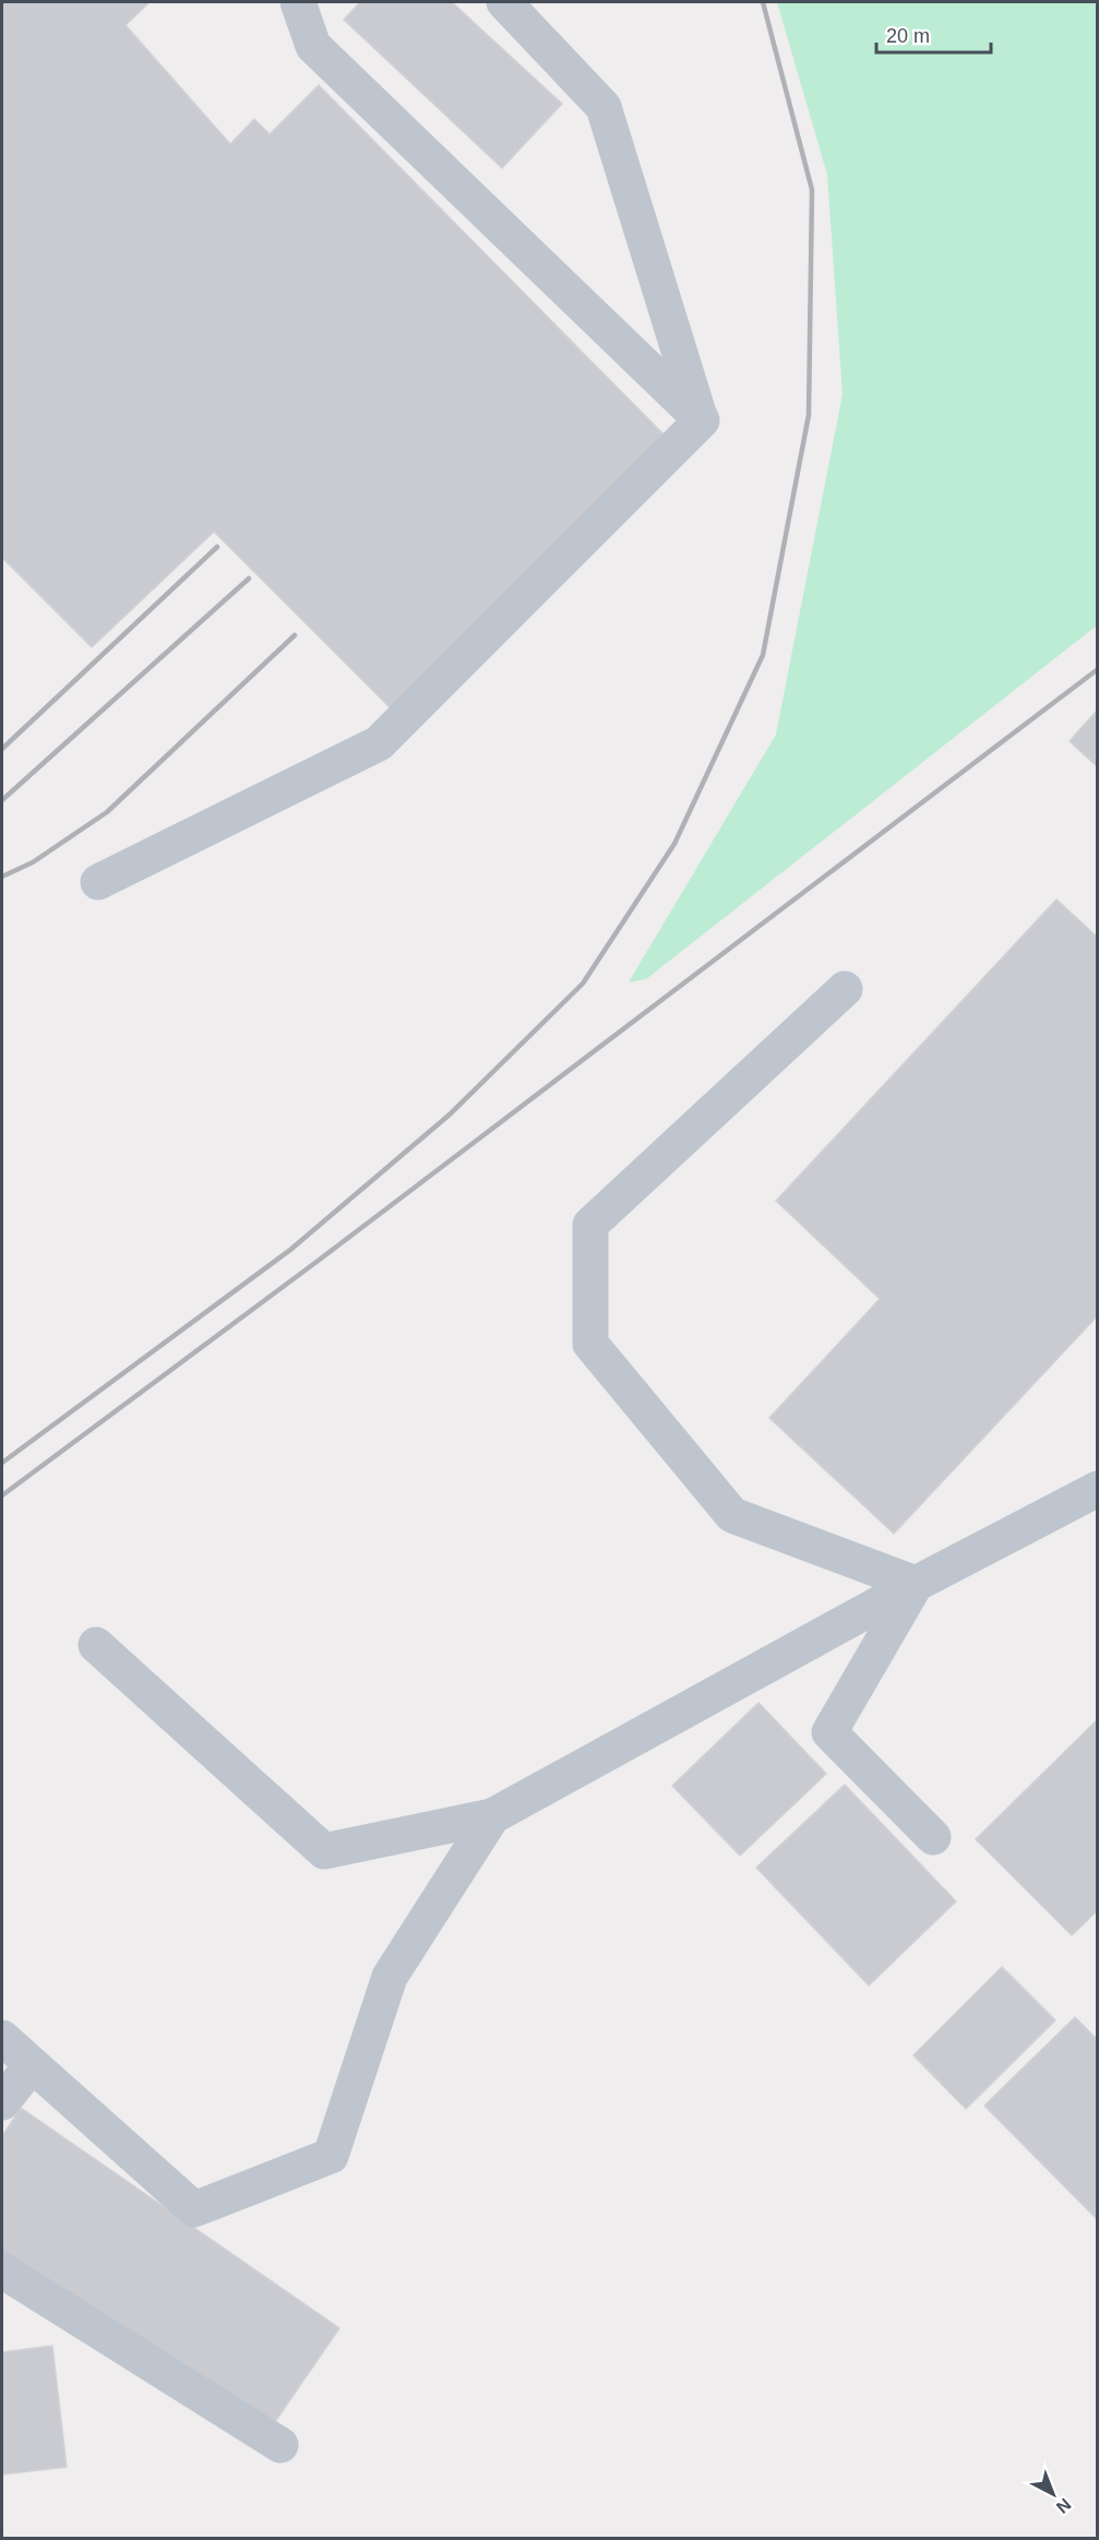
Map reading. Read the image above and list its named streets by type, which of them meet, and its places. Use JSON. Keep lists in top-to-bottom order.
{
  "scale_bar": "20 m",
  "north": "bottom right"
}
